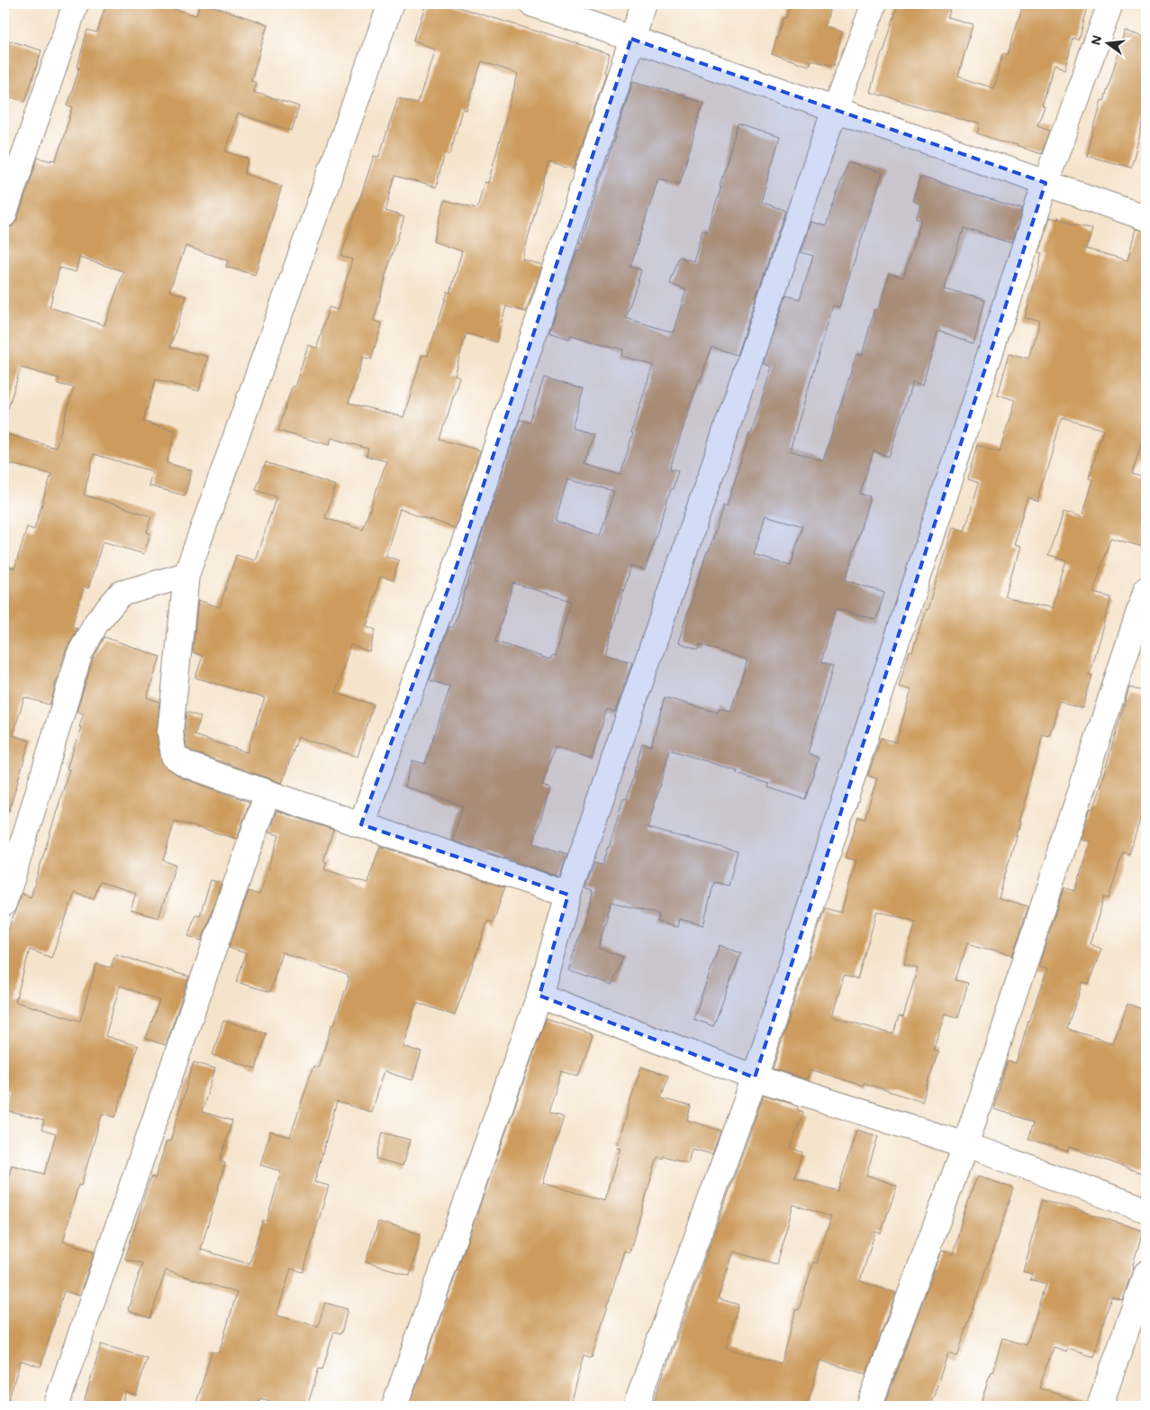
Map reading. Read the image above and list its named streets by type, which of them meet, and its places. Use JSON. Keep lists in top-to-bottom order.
{
  "north": "left"
}
